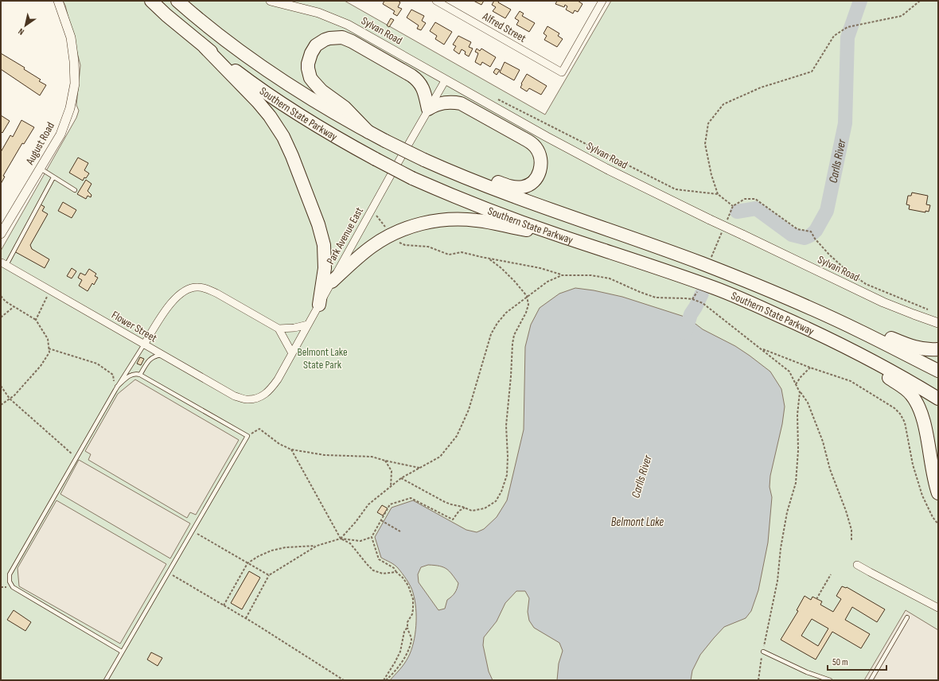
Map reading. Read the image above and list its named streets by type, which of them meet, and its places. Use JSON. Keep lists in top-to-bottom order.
{
  "streets": {
    "highway": ["Southern State Parkway"],
    "street": [
      "Alfred Street",
      "Sylvan Road",
      "August Road",
      "Park Avenue East",
      "Flower Street"
    ]
  },
  "crossings": [
    ["Sylvan Road", "Park Avenue East"],
    ["Park Avenue East", "Flower Street"]
  ],
  "water": ["Carlls River", "Belmont Lake"],
  "parks": ["Belmont Lake State Park"],
  "scale_bar": "50 m",
  "north": "bottom left"
}
